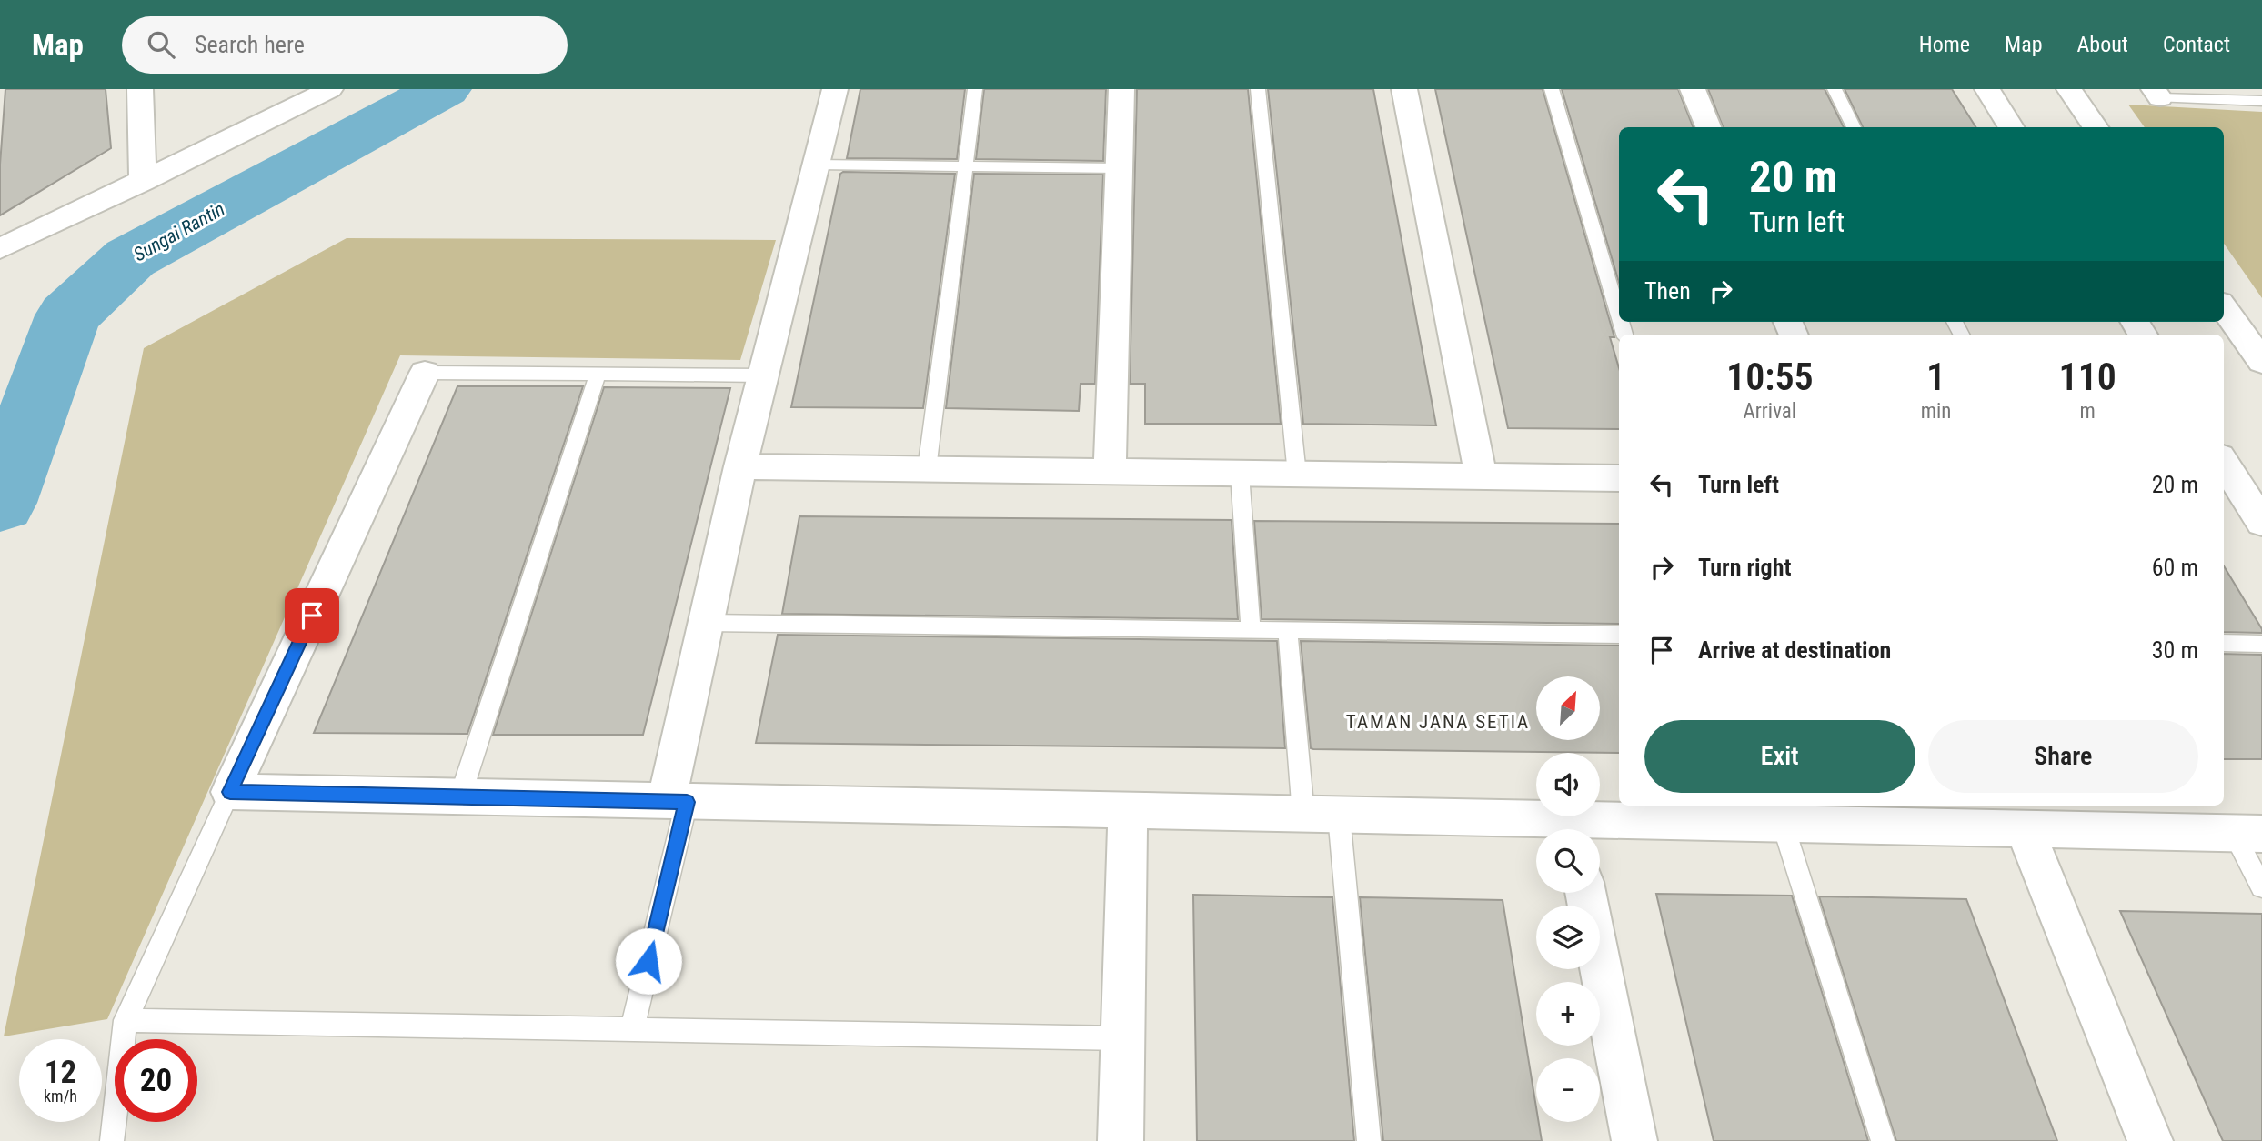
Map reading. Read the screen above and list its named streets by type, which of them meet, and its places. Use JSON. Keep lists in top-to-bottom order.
{
  "districts": ["TAMAN JANA SETIA"],
  "water": ["Sungai Rantin"],
  "north": "top right",
  "page": {
    "header": "Map",
    "search": "Search here",
    "nav": [
      "Home",
      "Map",
      "About",
      "Contact"
    ],
    "turn": ["20 m", "Turn left"],
    "then": "Then",
    "eta": [
      "10:55",
      "Arrival",
      "1",
      "min",
      "110",
      "m"
    ],
    "list": [
      {
        "name": "Turn left",
        "value": "20 m"
      },
      {
        "name": "Turn right",
        "value": "60 m"
      },
      {
        "name": "Arrive at destination",
        "value": "30 m"
      }
    ],
    "map_buttons": ["+", "−"],
    "buttons": ["Exit", "Share"],
    "speed": "12 km/h",
    "limit": "20"
  }
}
